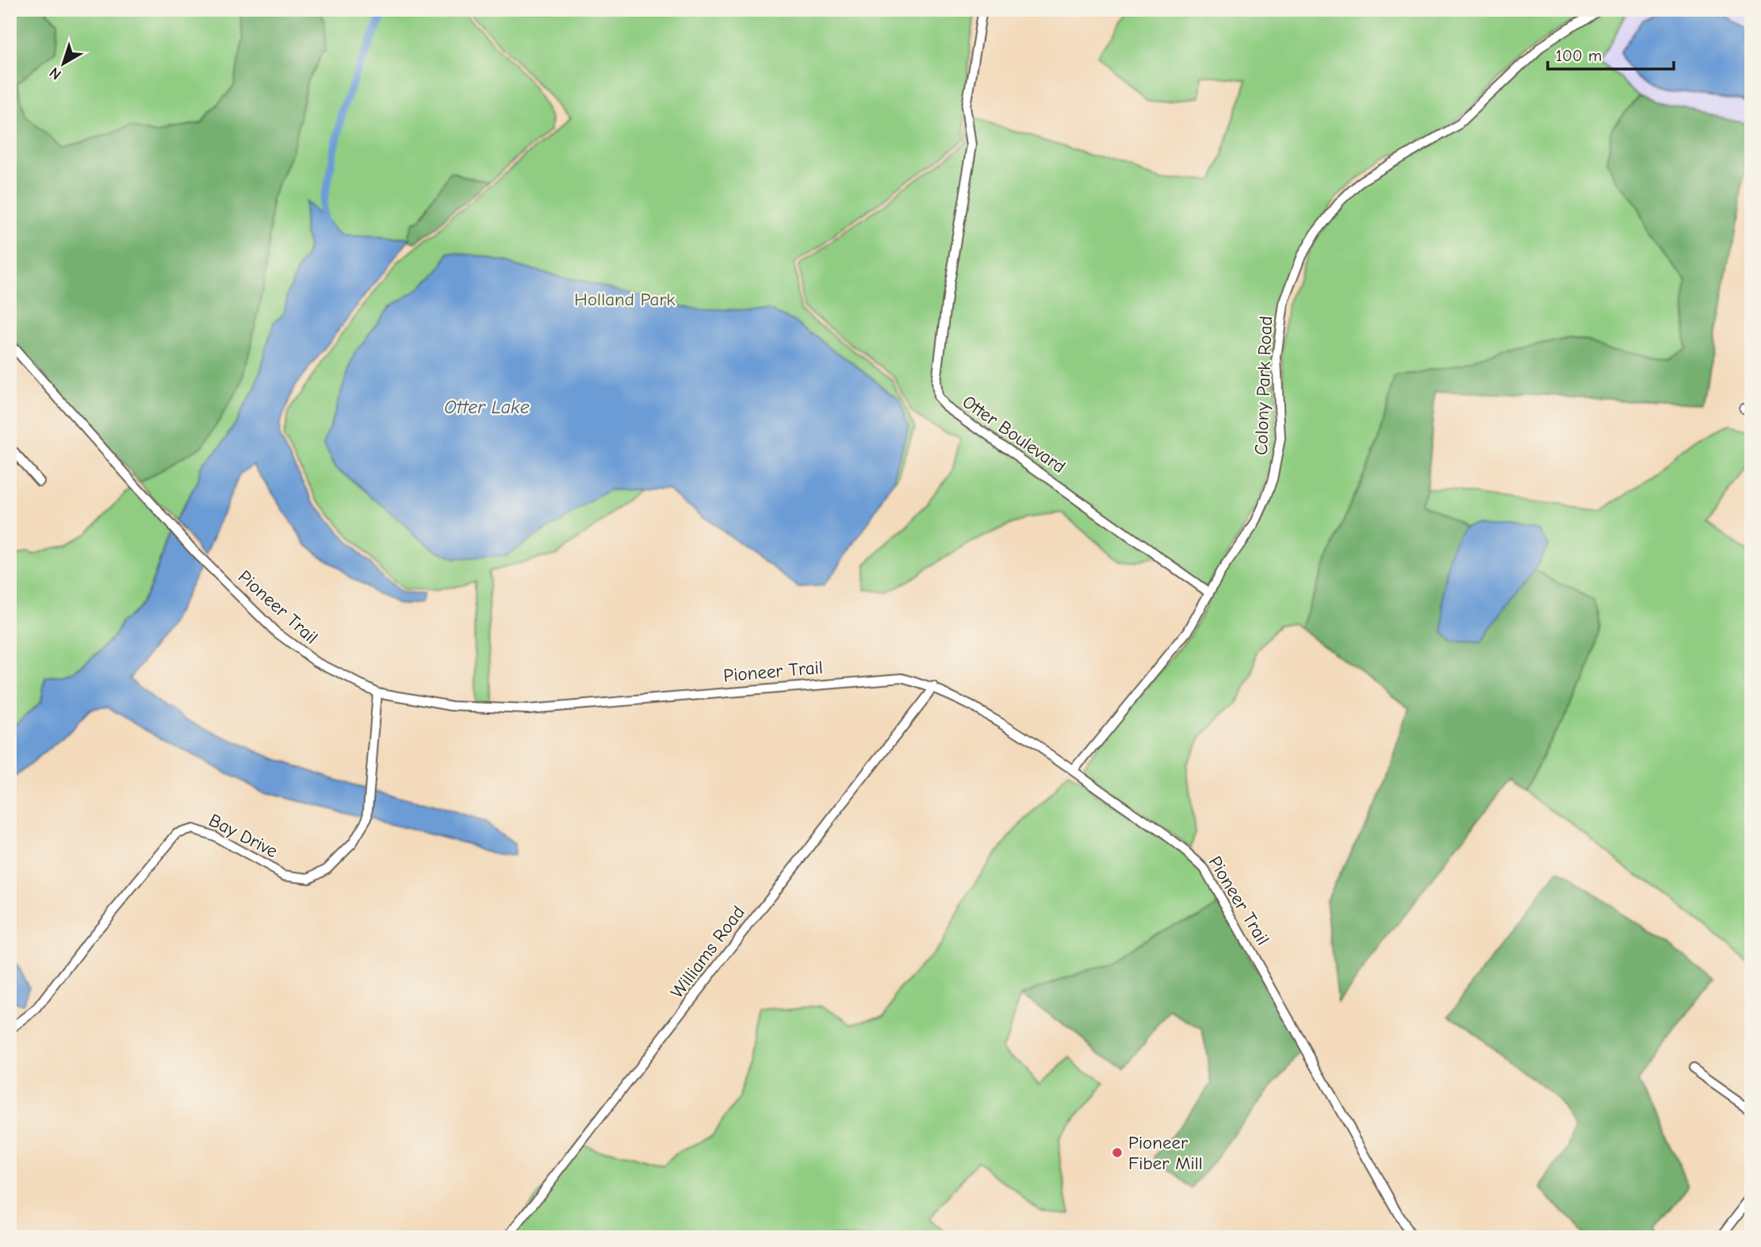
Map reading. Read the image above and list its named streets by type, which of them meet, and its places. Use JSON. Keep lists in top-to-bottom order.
{
  "streets": {
    "street": [
      "Colony Park Road",
      "Otter Boulevard",
      "Pioneer Trail",
      "Bay Drive",
      "Williams Road"
    ]
  },
  "crossings": [
    ["Colony Park Road", "Otter Boulevard"],
    ["Pioneer Trail", "Bay Drive"],
    ["Pioneer Trail", "Williams Road"]
  ],
  "water": ["Otter Lake"],
  "parks": ["Holland Park"],
  "places": ["Pioneer Fiber Mill"],
  "scale_bar": "100 m",
  "north": "bottom left"
}
